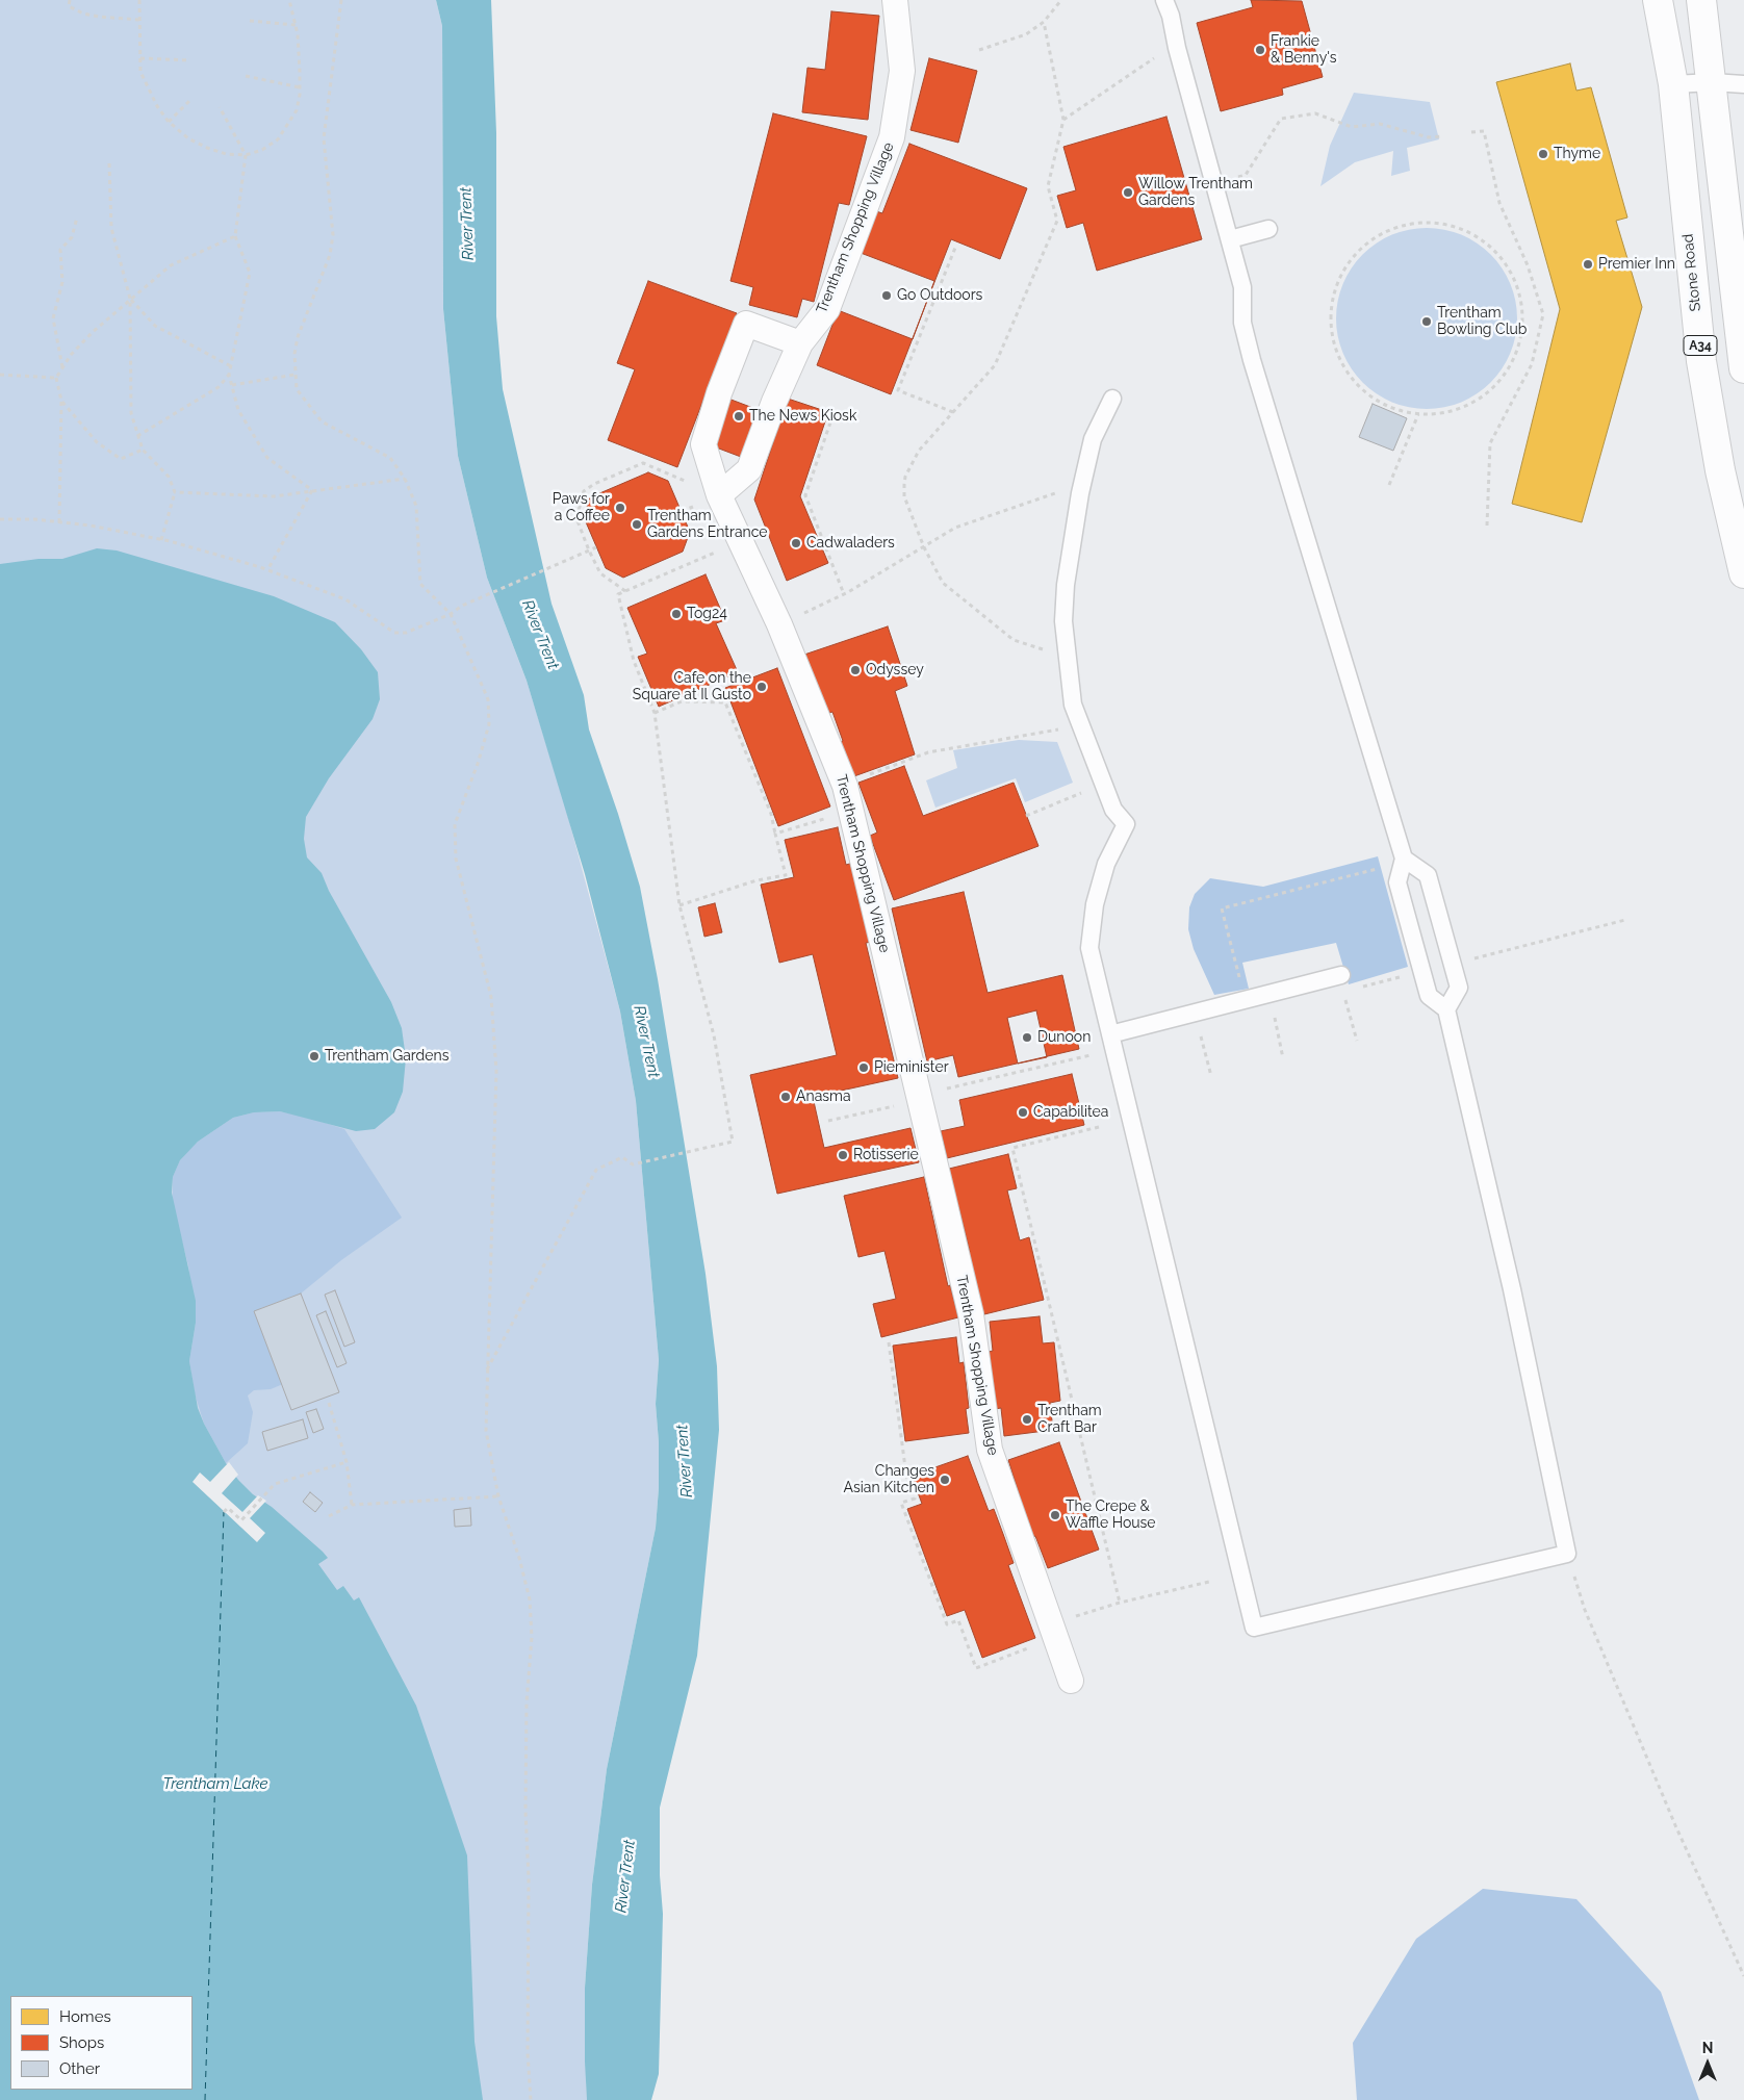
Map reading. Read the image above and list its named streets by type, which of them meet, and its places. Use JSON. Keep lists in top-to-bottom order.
{
  "streets": {
    "highway": ["Stone Road", "A34"],
    "street": ["Trentham Shopping Village"]
  },
  "water": ["River Trent", "Trentham Lake"],
  "places": [
    "Frankie & Benny's",
    "Thyme",
    "Willow Trentham Gardens",
    "Premier Inn",
    "Go Outdoors",
    "Trentham Bowling Club",
    "The News Kiosk",
    "Paws for a Coffee",
    "Trentham Gardens Entrance",
    "Cadwaladers",
    "Tog24",
    "Odyssey",
    "Cafe on the Square at Il Gusto",
    "Dunoon",
    "Trentham Gardens",
    "Pieminister",
    "Anasma",
    "Capabilitea",
    "Rotisserie",
    "Trentham Craft Bar",
    "Changes Asian Kitchen",
    "The Crepe & Waffle House"
  ],
  "legend": ["Homes", "Shops", "Other"],
  "north": "top"
}
